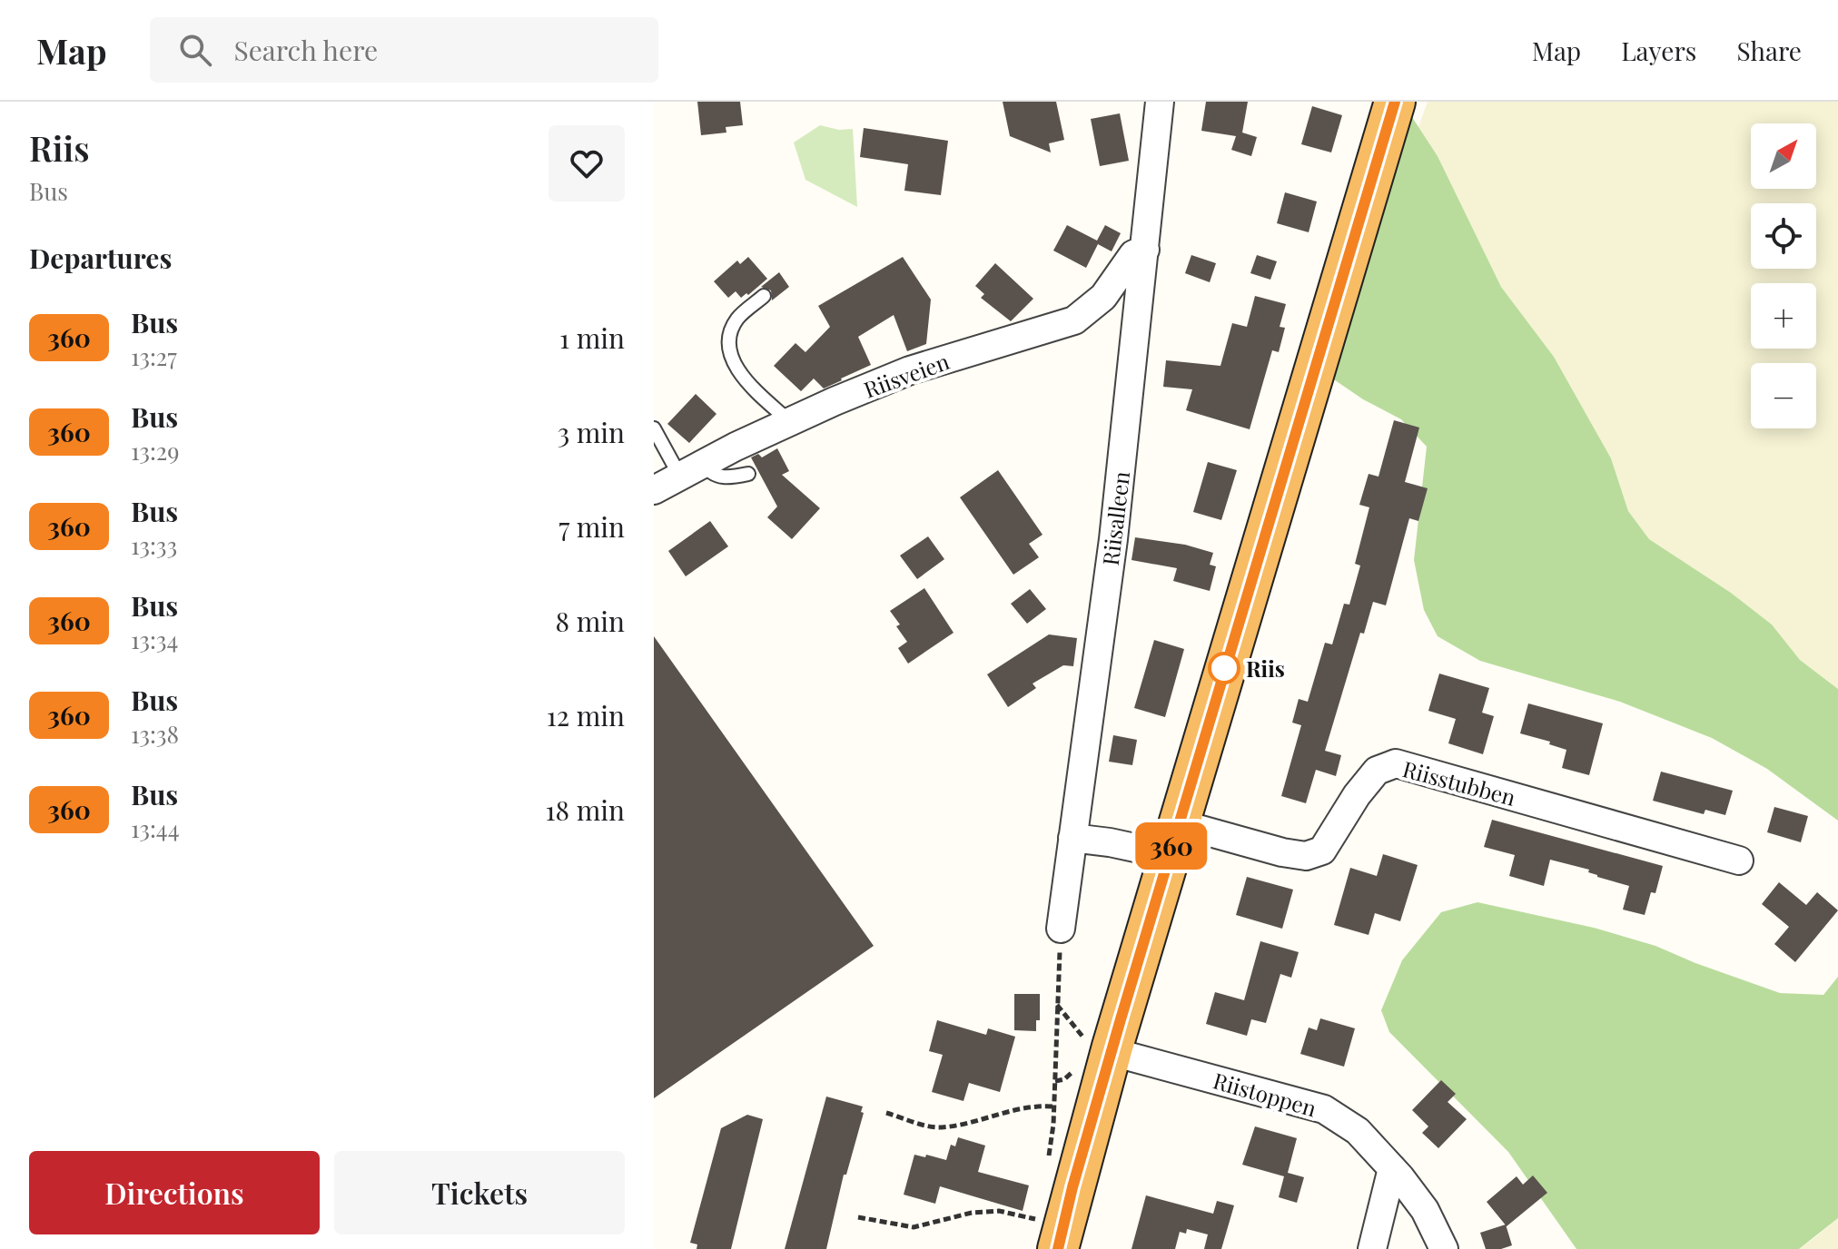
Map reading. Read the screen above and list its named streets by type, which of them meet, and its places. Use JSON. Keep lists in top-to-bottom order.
{
  "streets": {
    "street": [
      "Riisveien",
      "Riisalleen",
      "Riisstubben",
      "Riistoppen"
    ]
  },
  "crossings": [
    ["Riisveien", "Riisalleen"]
  ],
  "places": ["Riis"],
  "lines": ["bus line 360"],
  "north": "top right",
  "page": {
    "header": "Map",
    "search": "Search here",
    "nav": ["Map", "Layers", "Share"],
    "heading": [
      ["Riis", "Bus"],
      "Departures"
    ],
    "on_map": "360",
    "map_buttons": ["+", "−"],
    "list": [
      {
        "mark": "360",
        "name": "Bus",
        "note": "13:27",
        "value": "1 min"
      },
      {
        "mark": "360",
        "name": "Bus",
        "note": "13:29",
        "value": "3 min"
      },
      {
        "mark": "360",
        "name": "Bus",
        "note": "13:33",
        "value": "7 min"
      },
      {
        "mark": "360",
        "name": "Bus",
        "note": "13:34",
        "value": "8 min"
      },
      {
        "mark": "360",
        "name": "Bus",
        "note": "13:38",
        "value": "12 min"
      },
      {
        "mark": "360",
        "name": "Bus",
        "note": "13:44",
        "value": "18 min"
      }
    ],
    "buttons": ["Directions", "Tickets"]
  }
}
